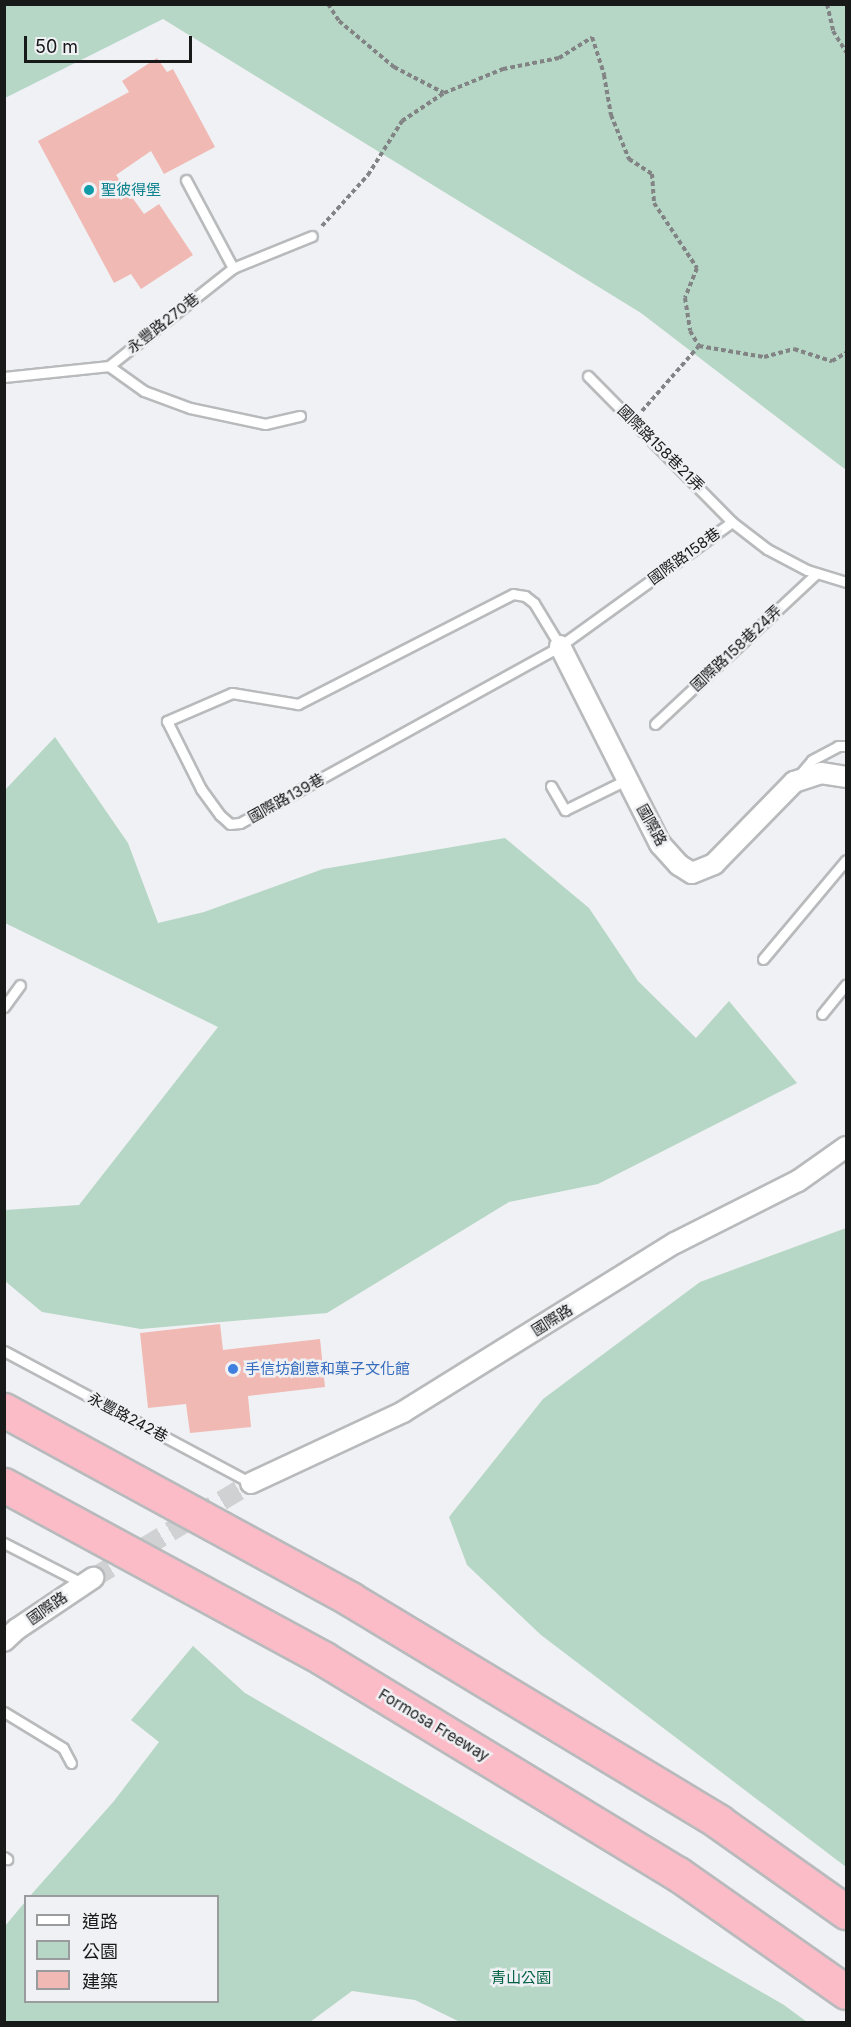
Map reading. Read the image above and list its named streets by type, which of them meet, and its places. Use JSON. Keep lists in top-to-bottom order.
{
  "streets": {
    "highway": ["Formosa Freeway"],
    "street": ["國際路"],
    "lane": [
      "永豐路270巷",
      "國際路158巷21弄",
      "國際路158巷",
      "國際路158巷24弄",
      "國際路139巷",
      "永豐路242巷"
    ]
  },
  "crossings": [
    ["國際路158巷21弄", "國際路158巷"],
    ["國際路158巷", "國際路158巷24弄"],
    ["國際路158巷", "國際路139巷"],
    ["國際路158巷", "國際路"],
    ["國際路139巷", "國際路"],
    ["國際路", "永豐路242巷"]
  ],
  "parks": ["青山公園"],
  "places": ["聖彼得堡", "手信坊創意和菓子文化館"],
  "legend": ["道路", "公園", "建築"],
  "scale_bar": "50 m"
}
